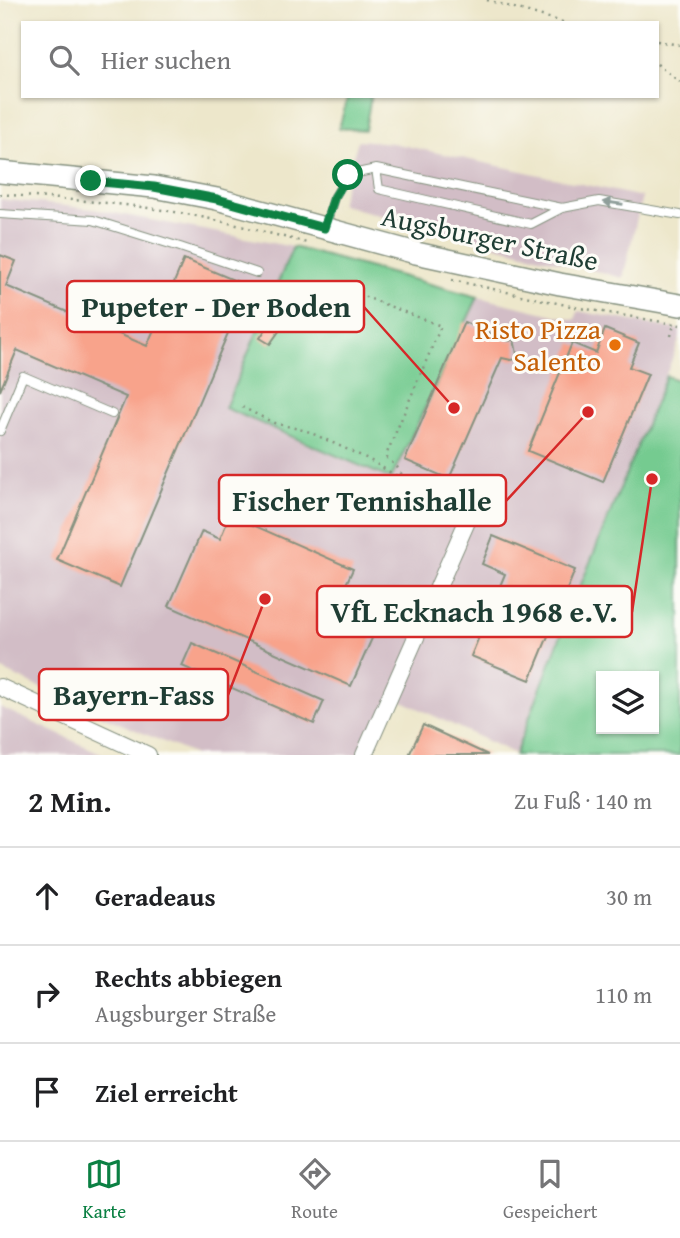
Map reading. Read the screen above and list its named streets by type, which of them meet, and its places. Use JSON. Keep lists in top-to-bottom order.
{
  "streets": {
    "main road": ["Augsburger Straße"]
  },
  "places": [
    "Risto Pizza Salento",
    "Pupeter - Der Boden",
    "Fischer Tennishalle",
    "VfL Ecknach 1968 e.V.",
    "Bayern-Fass"
  ],
  "page": {
    "search": "Hier suchen",
    "heading": ["2 Min.", "Zu Fuß · 140 m"],
    "list": [
      ["Geradeaus", "30 m"],
      ["Rechts abbiegen", "Augsburger Straße", "110 m"],
      "Ziel erreicht"
    ],
    "nav": ["Karte", "Route", "Gespeichert"]
  }
}
